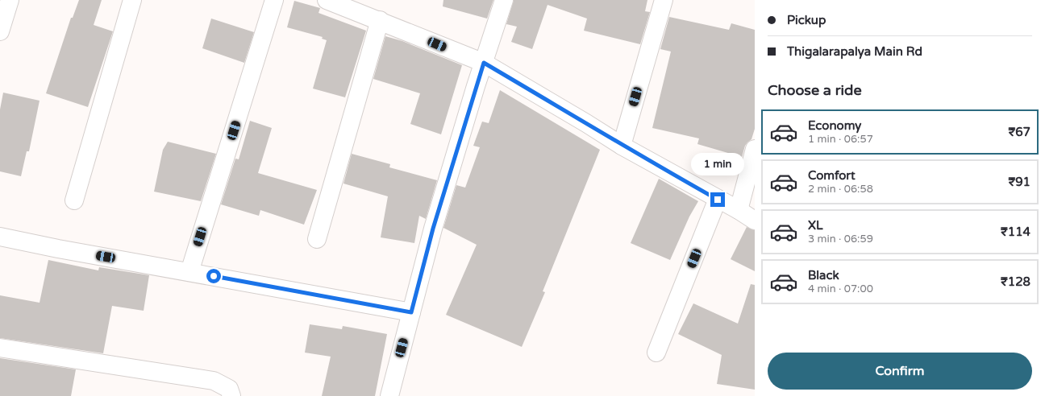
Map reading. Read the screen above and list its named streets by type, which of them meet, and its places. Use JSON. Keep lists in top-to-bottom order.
{
  "page": {
    "banner": ["Pickup", "Thigalarapalya Main Rd"],
    "heading": "Choose a ride",
    "list": [
      {
        "name": "Economy",
        "note": "1 min · 06:57",
        "value": "₹67"
      },
      {
        "name": "Comfort",
        "note": "2 min · 06:58",
        "value": "₹91"
      },
      {
        "name": "XL",
        "note": "3 min · 06:59",
        "value": "₹114"
      },
      {
        "name": "Black",
        "note": "4 min · 07:00",
        "value": "₹128"
      }
    ],
    "bubble": "1 min",
    "buttons": "Confirm"
  }
}
